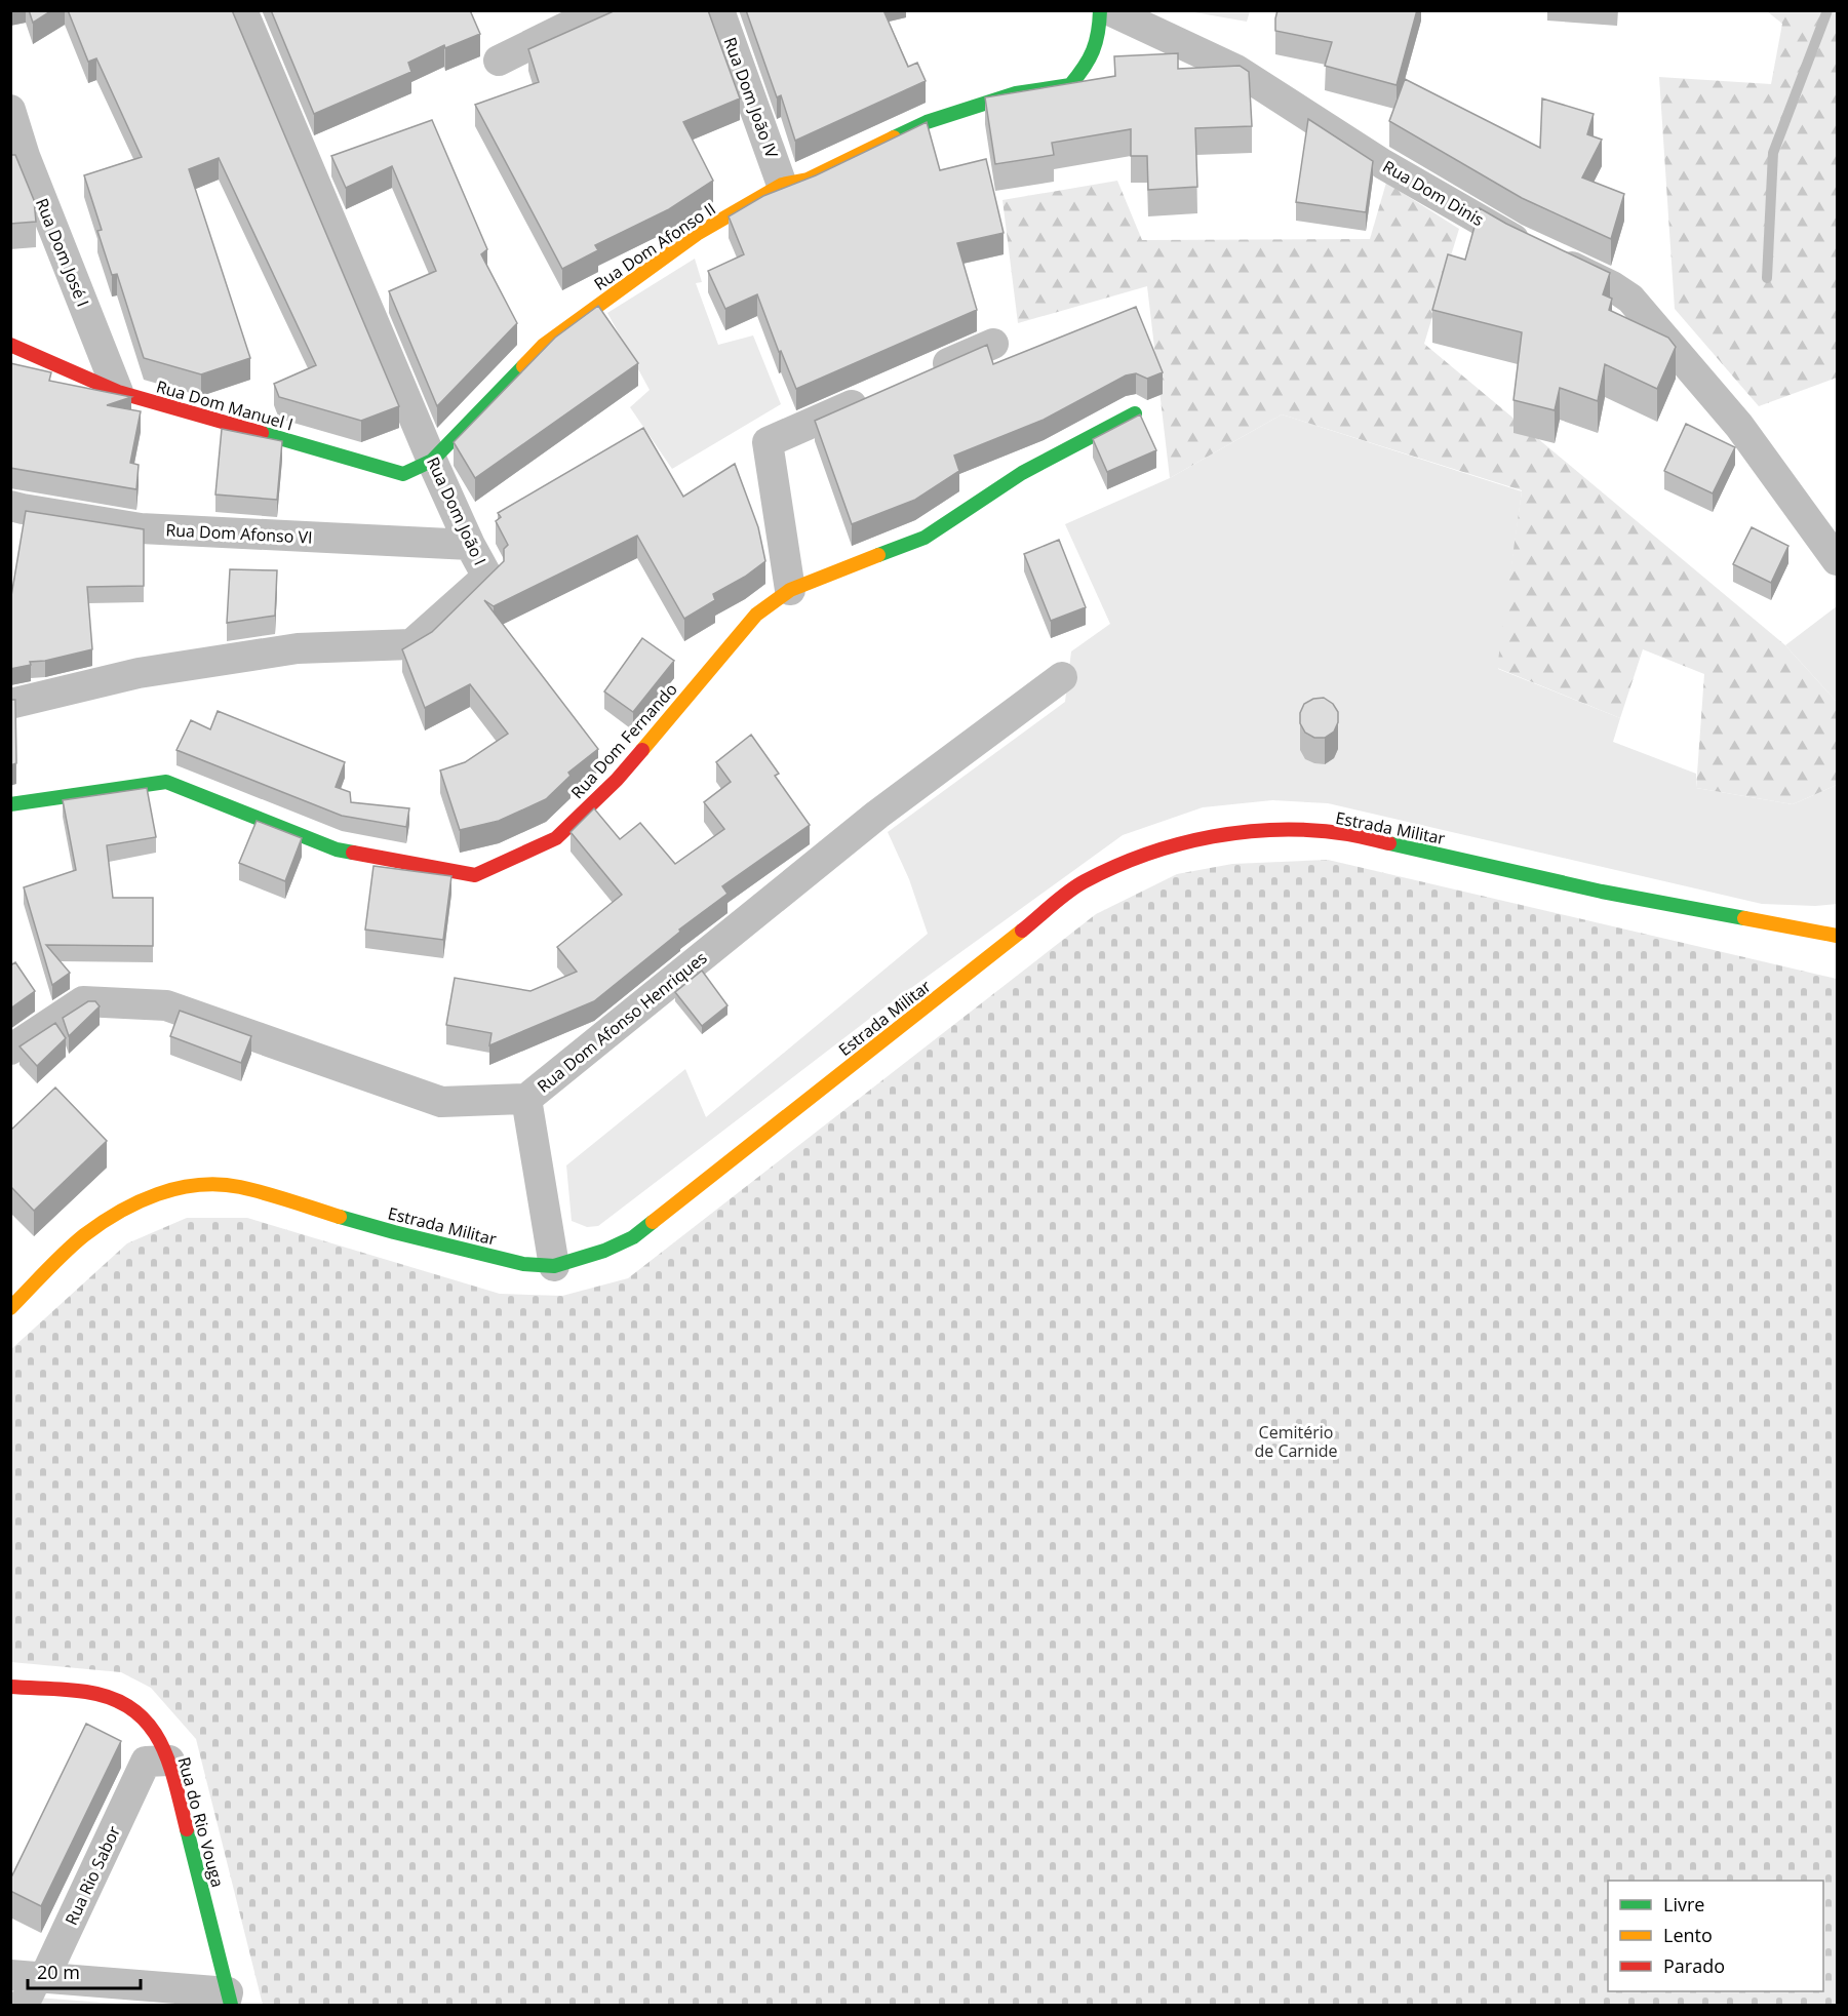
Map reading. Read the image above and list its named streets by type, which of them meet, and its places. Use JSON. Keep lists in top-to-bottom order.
{
  "streets": {
    "street": [
      "Rua Dom João IV",
      "Rua Dom Dinis",
      "Rua Dom Afonso II",
      "Rua Dom José I",
      "Rua Dom Manuel I",
      "Rua Dom João I",
      "Rua Dom Afonso VI",
      "Rua Dom Fernando",
      "Estrada Militar",
      "Rua Dom Afonso Henriques",
      "Rua do Rio Vouga",
      "Rua Rio Sabor"
    ]
  },
  "crossings": [
    ["Rua Dom João IV", "Rua Dom Afonso II"],
    ["Rua Dom Afonso II", "Rua Dom Manuel I"],
    ["Rua Dom Afonso II", "Rua Dom João I"],
    ["Rua Dom José I", "Rua Dom Manuel I"],
    ["Rua Dom Manuel I", "Rua Dom João I"],
    ["Rua Dom João I", "Rua Dom Afonso VI"],
    ["Rua do Rio Vouga", "Rua Rio Sabor"]
  ],
  "parks": ["Cemitério de Carnide"],
  "legend": ["Livre", "Lento", "Parado"],
  "scale_bar": "20 m"
}
